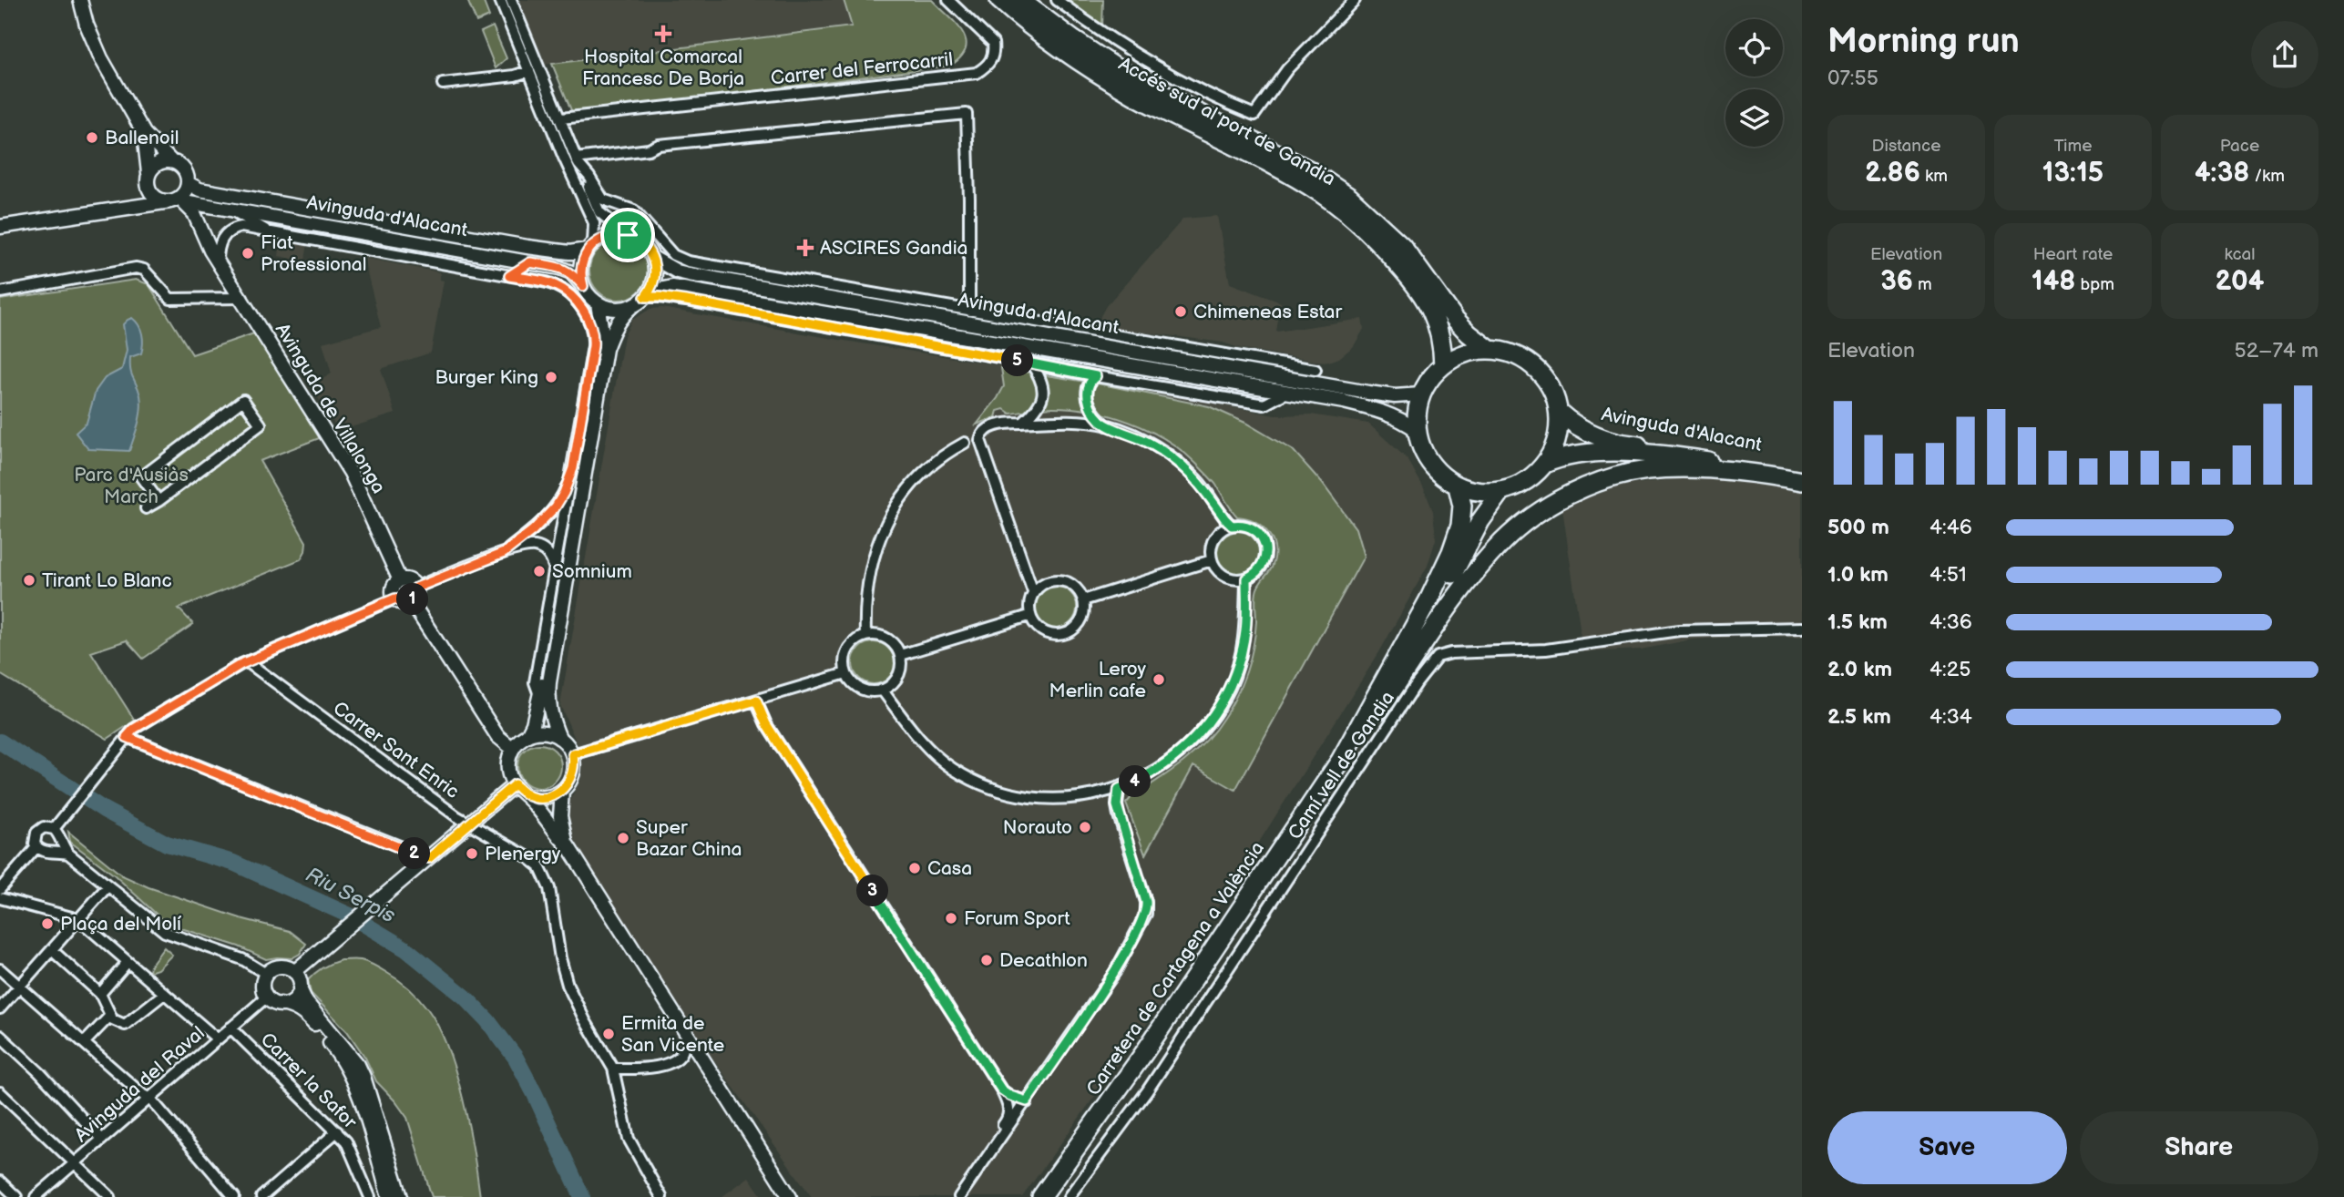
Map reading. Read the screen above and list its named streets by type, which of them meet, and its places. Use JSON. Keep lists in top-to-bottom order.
{
  "streets": {
    "highway": ["Accés sud al port de Gandia", "Avinguda d'Alacant", "Carretera de Cartagena a València"],
    "main road": ["Avinguda de Villalonga"],
    "street": [
      "Carrer del Ferrocarril",
      "Carrer Sant Enric",
      "Camí vell de Gandia",
      "Carrer la Safor",
      "Avinguda del Raval"
    ]
  },
  "crossings": [
    ["Accés sud al port de Gandia", "Avinguda d'Alacant"],
    ["Avinguda d'Alacant", "Avinguda de Villalonga"],
    ["Carrer la Safor", "Avinguda del Raval"]
  ],
  "water": ["Riu Serpis"],
  "parks": ["Parc d'Ausiàs March"],
  "places": {
    "health": ["Hospital Comarcal Francesc De Borja", "ASCIRES Gandia"],
    "other": [
      "Ballenoil",
      "Fiat Professional",
      "Chimeneas Estar",
      "Burger King",
      "Somnium",
      "Tirant Lo Blanc",
      "Leroy Merlin cafe",
      "Norauto",
      "Super Bazar China",
      "Plenergy",
      "Casa",
      "Forum Sport",
      "Plaça del Molí",
      "Decathlon",
      "Ermita de San Vicente"
    ]
  },
  "page": {
    "heading": ["Morning run", "07:55"],
    "stats": [
      ["Distance", "2.86 km"],
      ["Time", "13:15"],
      ["Pace", "4:38 /km"],
      ["Elevation", "36 m"],
      ["Heart rate", "148 bpm"],
      ["kcal", "204"]
    ],
    "chart": ["Elevation", "52–74 m"],
    "pins": [
      "5",
      "1",
      "4",
      "2",
      "3"
    ],
    "list": [
      {
        "name": "500 m",
        "note": "4:46"
      },
      {
        "name": "1.0 km",
        "note": "4:51"
      },
      {
        "name": "1.5 km",
        "note": "4:36"
      },
      {
        "name": "2.0 km",
        "note": "4:25"
      },
      {
        "name": "2.5 km",
        "note": "4:34"
      }
    ],
    "buttons": ["Save", "Share"]
  }
}
